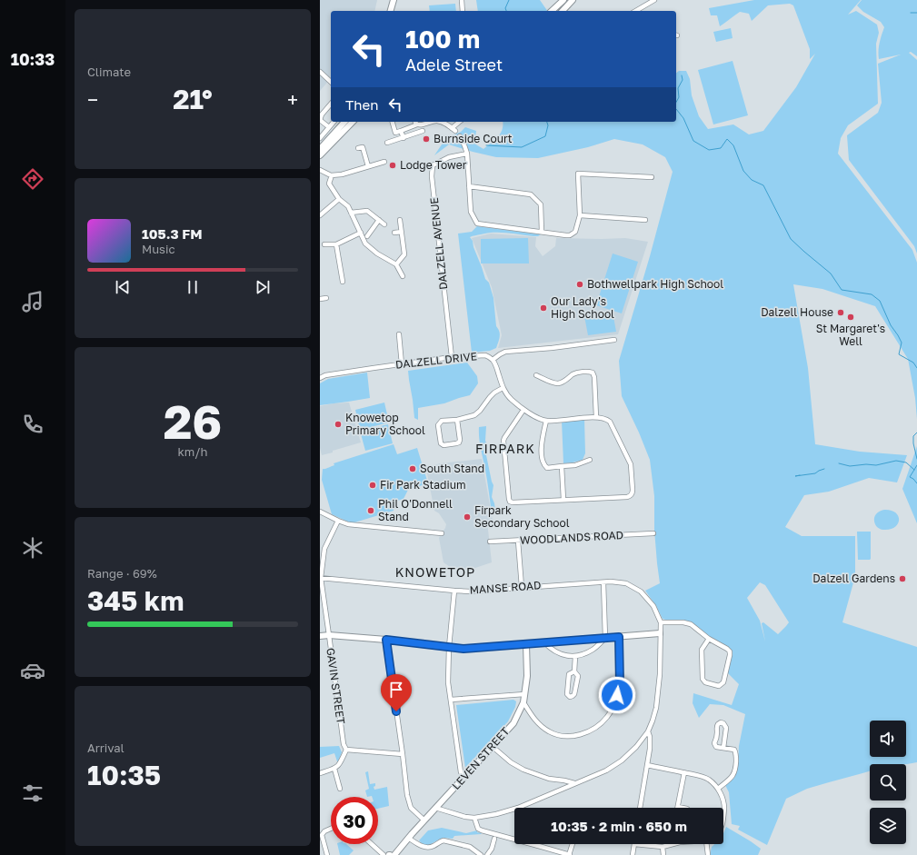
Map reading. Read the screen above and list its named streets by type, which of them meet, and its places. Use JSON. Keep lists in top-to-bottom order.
{
  "streets": {
    "street": [
      "DALZELL AVENUE",
      "DALZELL DRIVE",
      "WOODLANDS ROAD",
      "MANSE ROAD",
      "GAVIN STREET",
      "LEVEN STREET"
    ]
  },
  "crossings": [
    ["DALZELL AVENUE", "DALZELL DRIVE"],
    ["MANSE ROAD", "GAVIN STREET"]
  ],
  "districts": ["FIRPARK", "KNOWETOP"],
  "places": [
    "Burnside Court",
    "Lodge Tower",
    "Bothwellpark High School",
    "Our Lady's High School",
    "Dalzell House",
    "St Margaret's Well",
    "Knowetop Primary School",
    "South Stand",
    "Fir Park Stadium",
    "Phil O'Donnell Stand",
    "Firpark Secondary School",
    "Dalzell Gardens"
  ],
  "page": {
    "tabs": "10:33",
    "tile": [
      "Climate",
      ["26", "km/h"],
      ["Range · 69%", "345 km"],
      ["Arrival", "10:35"]
    ],
    "turn": ["100 m", "Adele Street"],
    "heat": ["−", "21°", "+"],
    "then": "Then",
    "song": ["105.3 FM", "Music"],
    "limit": "30",
    "trip": "10:35 · 2 min · 650 m"
  }
}
